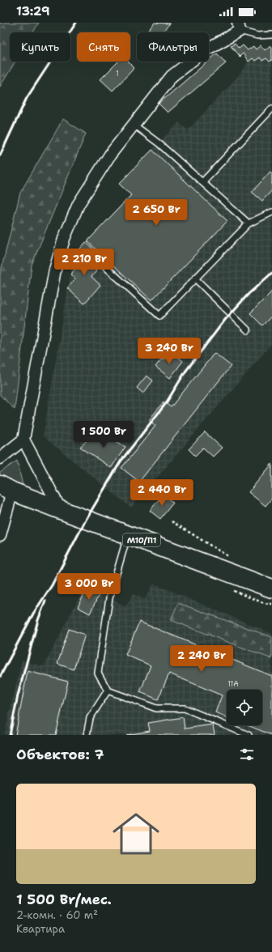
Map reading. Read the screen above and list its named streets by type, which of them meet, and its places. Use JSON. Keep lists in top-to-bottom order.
{
  "streets": {
    "main road": ["М10/П1"]
  },
  "house_numbers": ["1", "11А"],
  "page": {
    "status": "13:29",
    "chip": ["Купить", "Снять", "Фильтры"],
    "price": [
      "2 650 Br",
      "2 210 Br",
      "3 240 Br",
      "1 500 Br",
      "2 440 Br",
      "3 000 Br",
      "2 240 Br"
    ],
    "heading": "Объектов: 7",
    "list": [
      {
        "name": "1 500 Br/мес.",
        "note": "2-комн. · 60 m² · Квартира"
      }
    ]
  }
}
